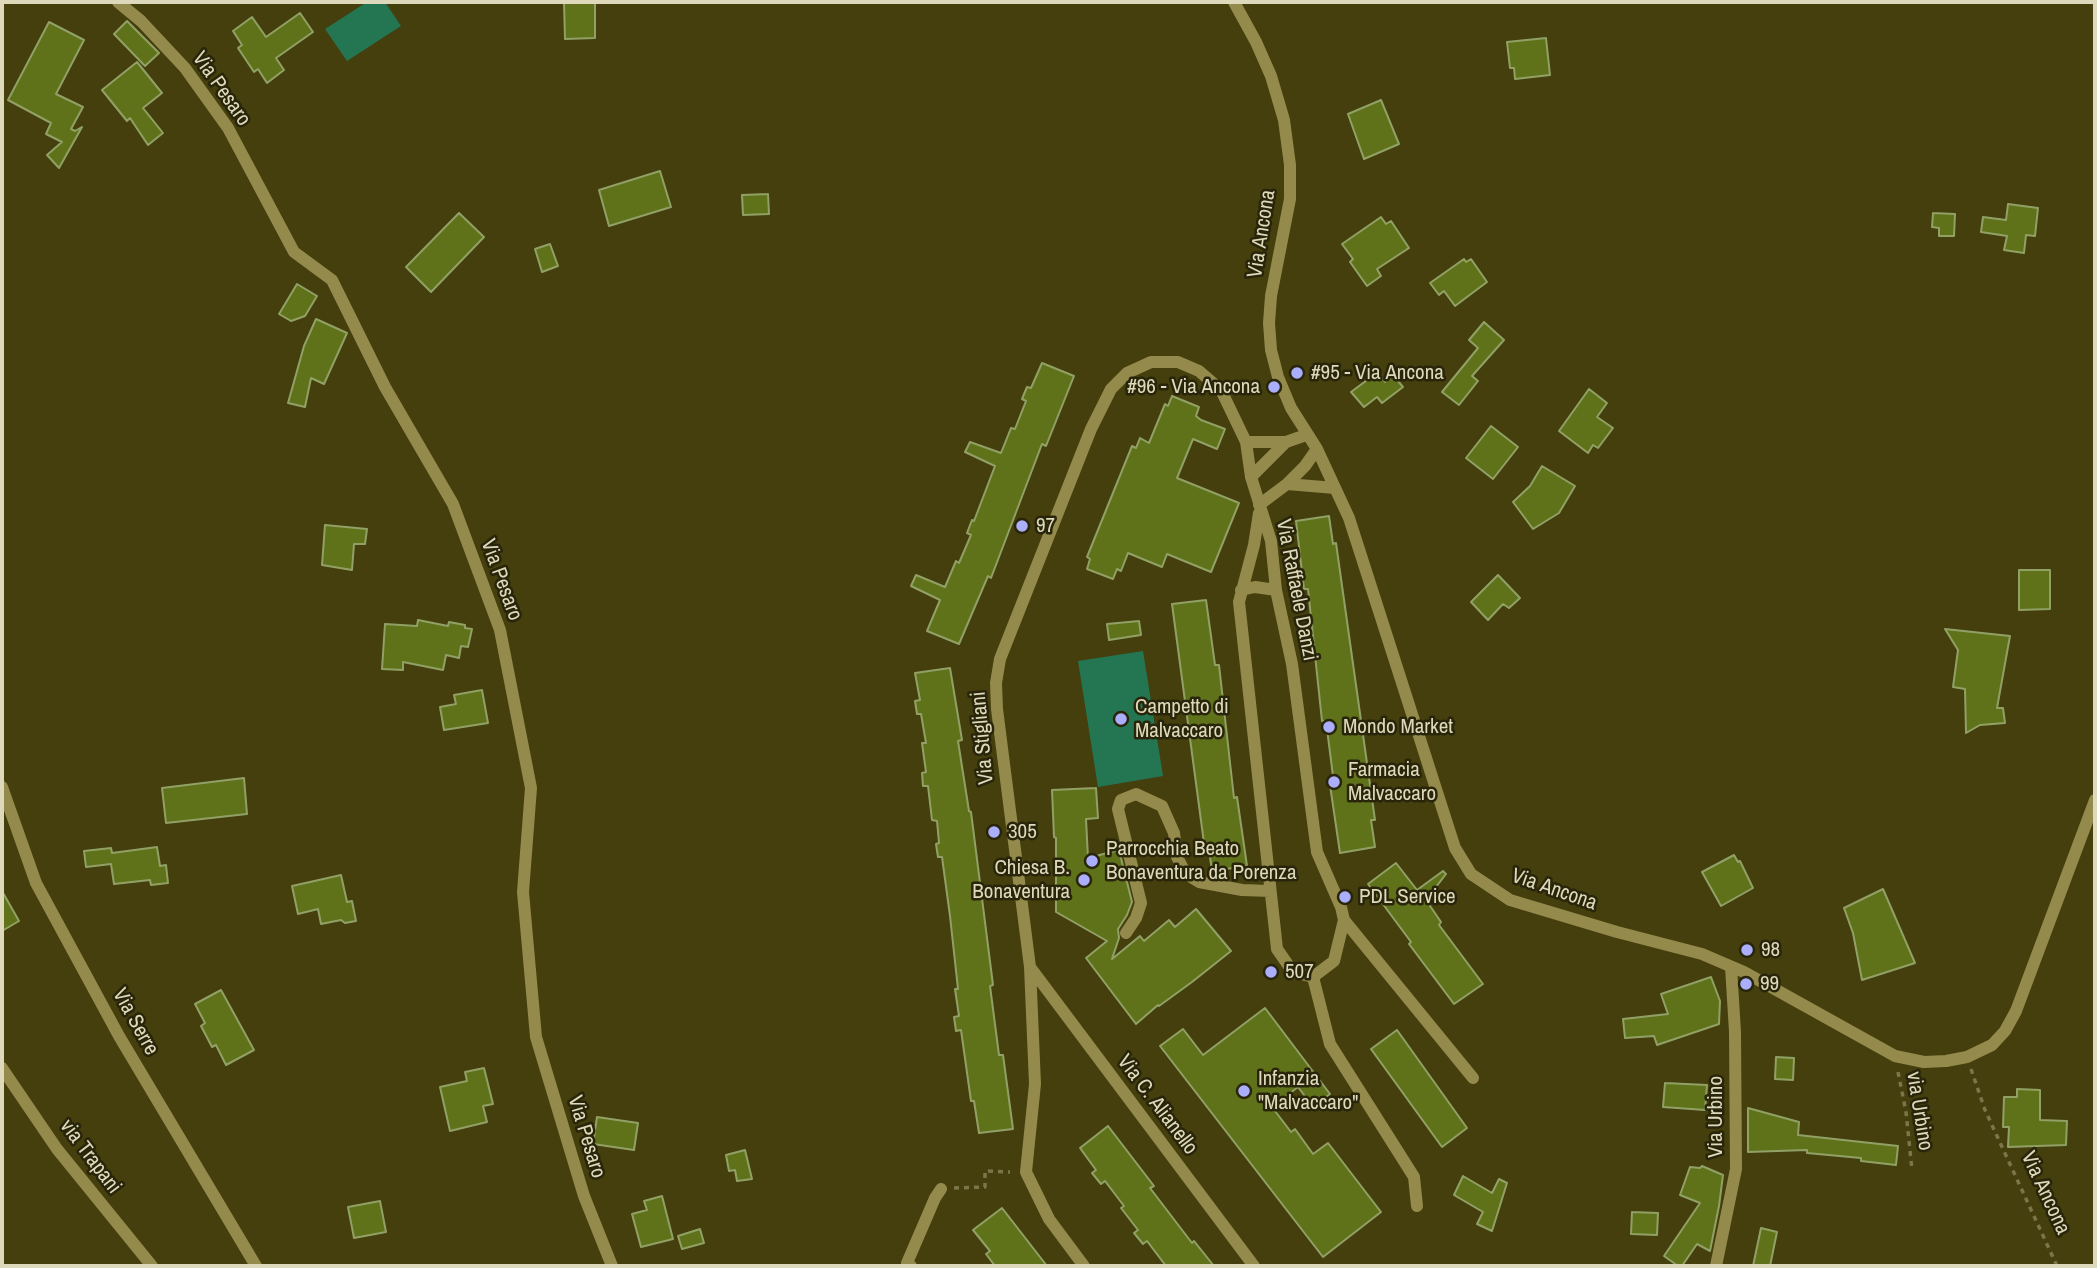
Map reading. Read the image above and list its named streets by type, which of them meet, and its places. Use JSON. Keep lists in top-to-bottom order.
{
  "streets": {
    "street": [
      "Via Pesaro",
      "Via Ancona",
      "Via Raffaele Danzi",
      "Via Stigliani",
      "Via Serre",
      "Via C. Alianello",
      "Via Urbino",
      "via Trapani"
    ],
    "path": ["via Urbino"]
  },
  "crossings": [
    ["Via Ancona", "via Urbino"],
    ["Via Ancona", "Via Urbino"],
    ["Via Raffaele Danzi", "Via Stigliani"],
    ["Via Stigliani", "Via C. Alianello"]
  ],
  "places": [
    "#95 - Via Ancona",
    "#96 - Via Ancona",
    "97",
    "Campetto di Malvaccaro",
    "Mondo Market",
    "Farmacia Malvaccaro",
    "305",
    "Parrocchia Beato Bonaventura da Porenza",
    "Chiesa B. Bonaventura",
    "PDL Service",
    "98",
    "507",
    "99",
    "Infanzia \"Malvaccaro\""
  ]
}
